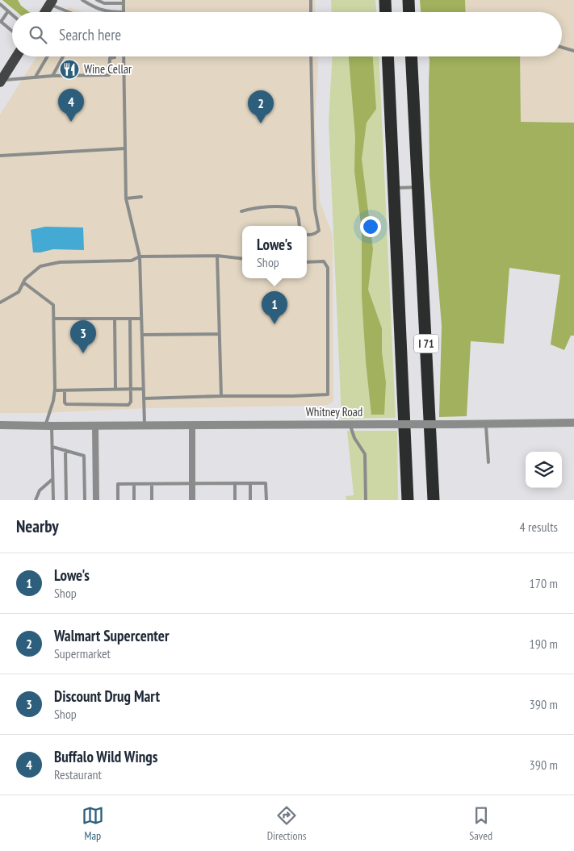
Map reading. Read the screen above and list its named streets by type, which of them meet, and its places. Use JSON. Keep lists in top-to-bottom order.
{
  "streets": {
    "highway": ["I 71"],
    "street": ["Whitney Road"]
  },
  "places": {
    "restaurant": ["Wine Cellar"]
  },
  "page": {
    "search": "Search here",
    "pins": [
      "4",
      "2",
      "1",
      "3"
    ],
    "popup": ["Lowe's", "Shop"],
    "heading": ["Nearby", "4 results"],
    "list": [
      {
        "mark": "1",
        "name": "Lowe's",
        "note": "Shop",
        "value": "170 m"
      },
      {
        "mark": "2",
        "name": "Walmart Supercenter",
        "note": "Supermarket",
        "value": "190 m"
      },
      {
        "mark": "3",
        "name": "Discount Drug Mart",
        "note": "Shop",
        "value": "390 m"
      },
      {
        "mark": "4",
        "name": "Buffalo Wild Wings",
        "note": "Restaurant",
        "value": "390 m"
      }
    ],
    "nav": ["Map", "Directions", "Saved"]
  }
}
